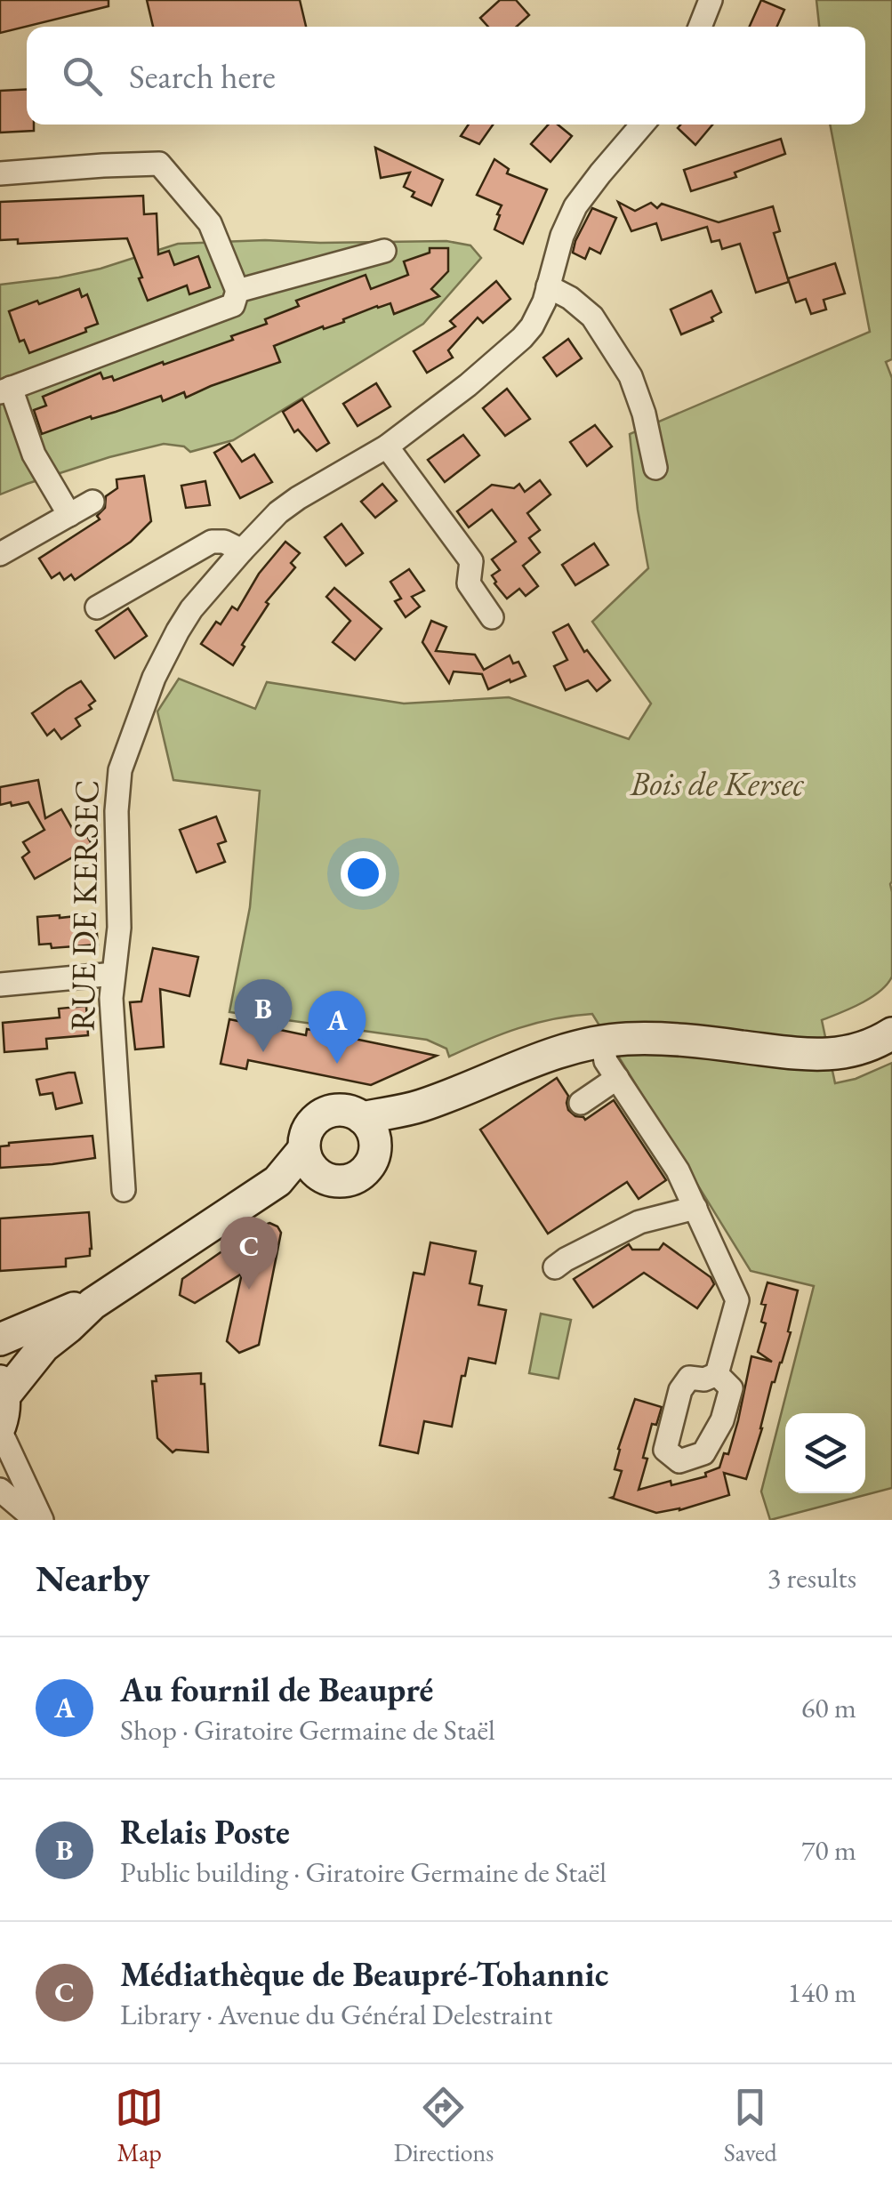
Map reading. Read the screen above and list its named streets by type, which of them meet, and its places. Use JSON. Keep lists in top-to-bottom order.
{
  "streets": {
    "street": ["RUE DE KERSEC"]
  },
  "parks": ["Bois de Kersec"],
  "page": {
    "search": "Search here",
    "pins": ["B", "A", "C"],
    "heading": ["Nearby", "3 results"],
    "list": [
      {
        "mark": "A",
        "name": "Au fournil de Beaupré",
        "note": "Shop · Giratoire Germaine de Staël",
        "value": "60 m"
      },
      {
        "mark": "B",
        "name": "Relais Poste",
        "note": "Public building · Giratoire Germaine de Staël",
        "value": "70 m"
      },
      {
        "mark": "C",
        "name": "Médiathèque de Beaupré-Tohannic",
        "note": "Library · Avenue du Général Delestraint",
        "value": "140 m"
      }
    ],
    "nav": ["Map", "Directions", "Saved"]
  }
}
